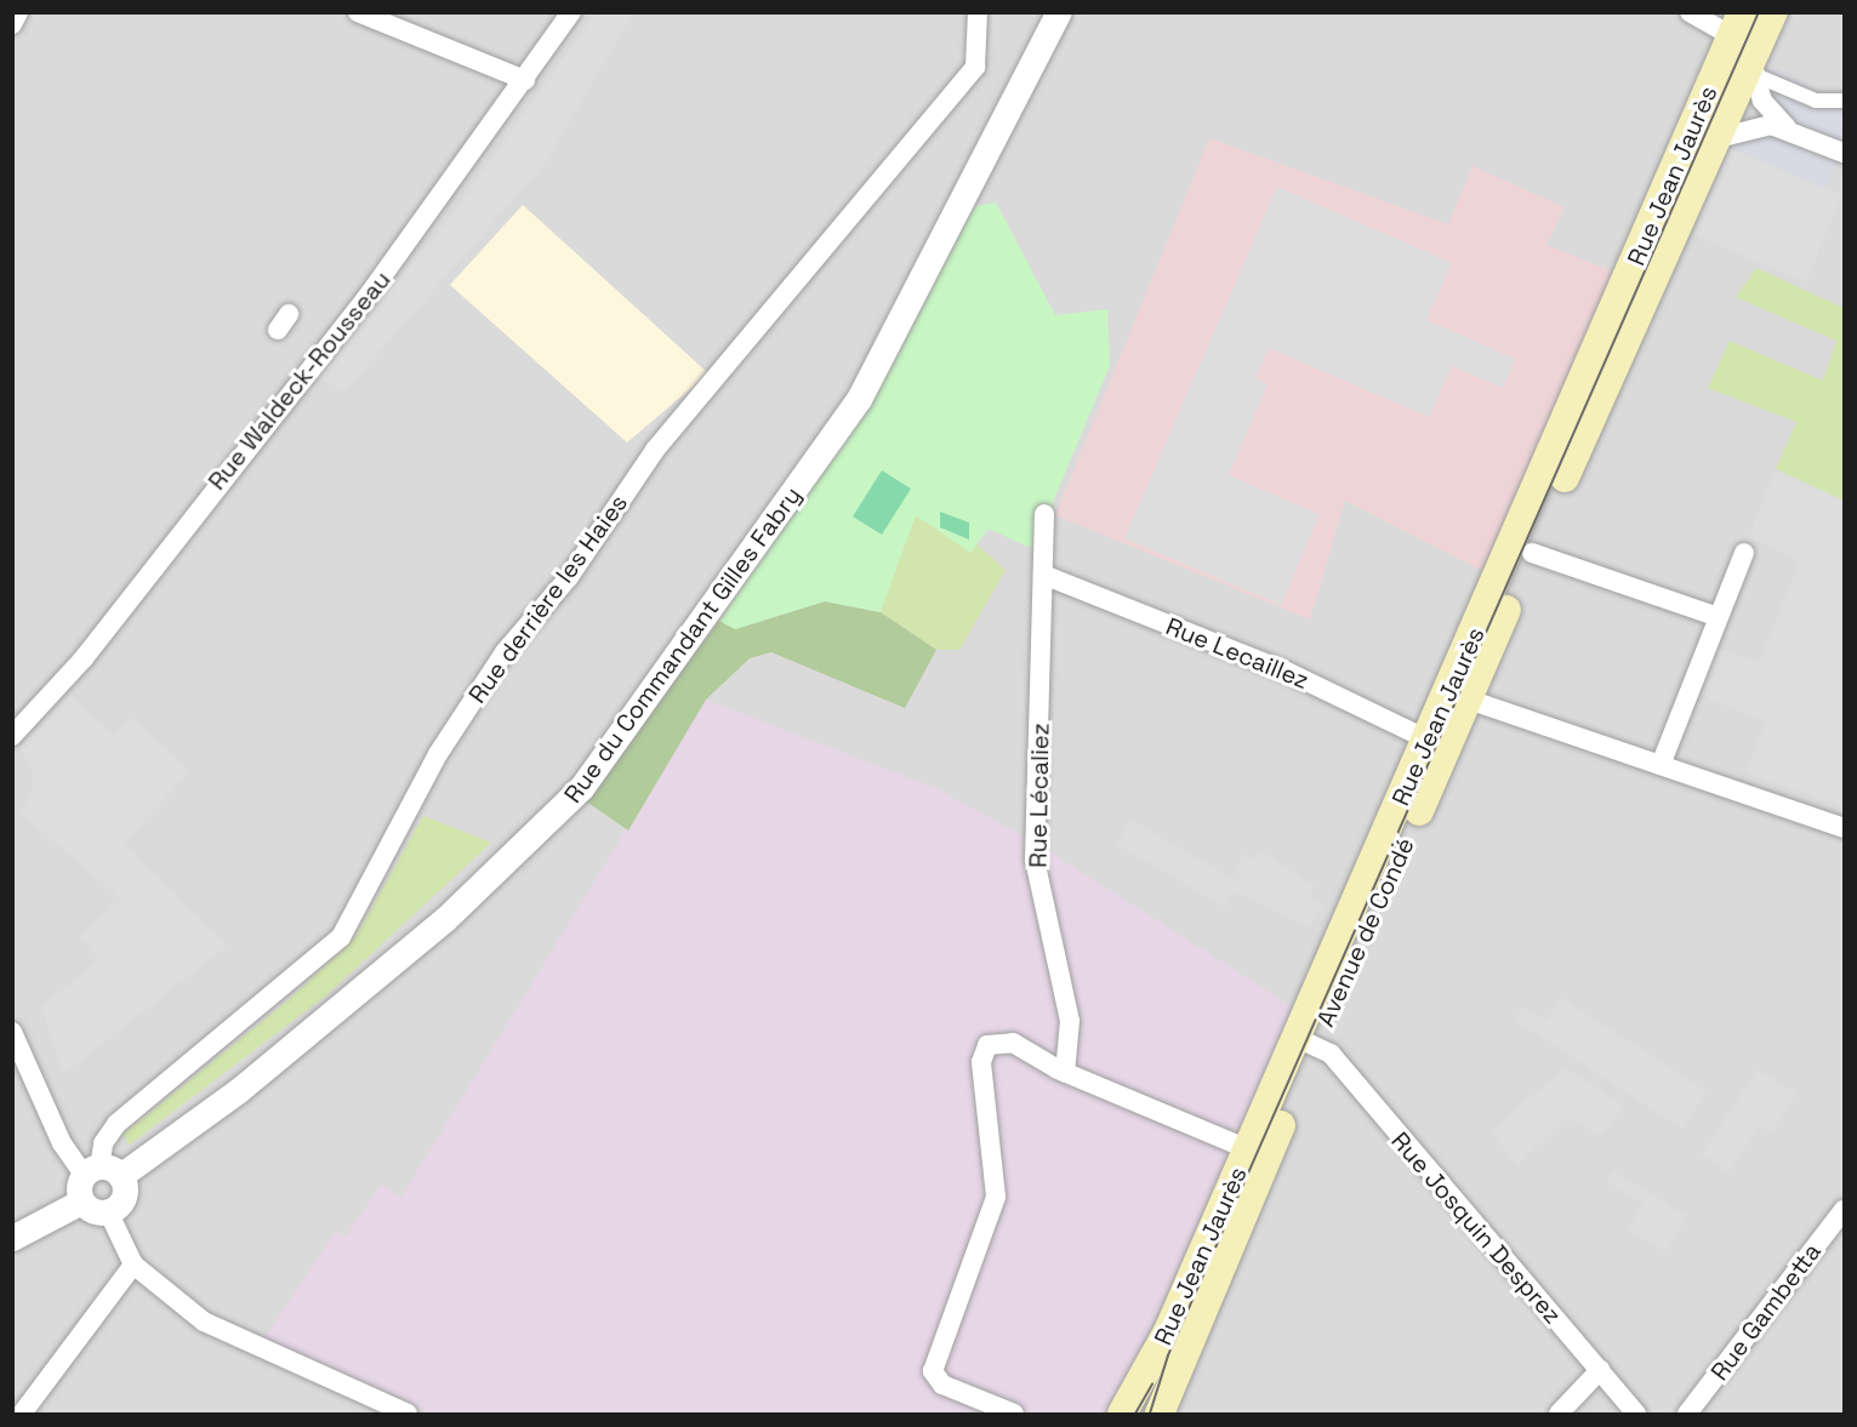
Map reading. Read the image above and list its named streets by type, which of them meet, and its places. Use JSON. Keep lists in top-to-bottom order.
{
  "streets": {
    "main road": ["Rue Jean Jaurès", "Avenue de Condé"],
    "street": [
      "Rue Waldeck-Rousseau",
      "Rue derrière les Haies",
      "Rue du Commandant Gilles Fabry",
      "Rue Lecaillez",
      "Rue Lécaliez",
      "Rue Josquin Desprez",
      "Rue Gambetta"
    ]
  },
  "crossings": [
    ["Rue Jean Jaurès", "Rue Lecaillez"],
    ["Rue Jean Jaurès", "Avenue de Condé"],
    ["Rue Jean Jaurès", "Rue Josquin Desprez"],
    ["Rue derrière les Haies", "Rue du Commandant Gilles Fabry"],
    ["Rue Lecaillez", "Rue Lécaliez"],
    ["Avenue de Condé", "Rue Josquin Desprez"]
  ]
}
